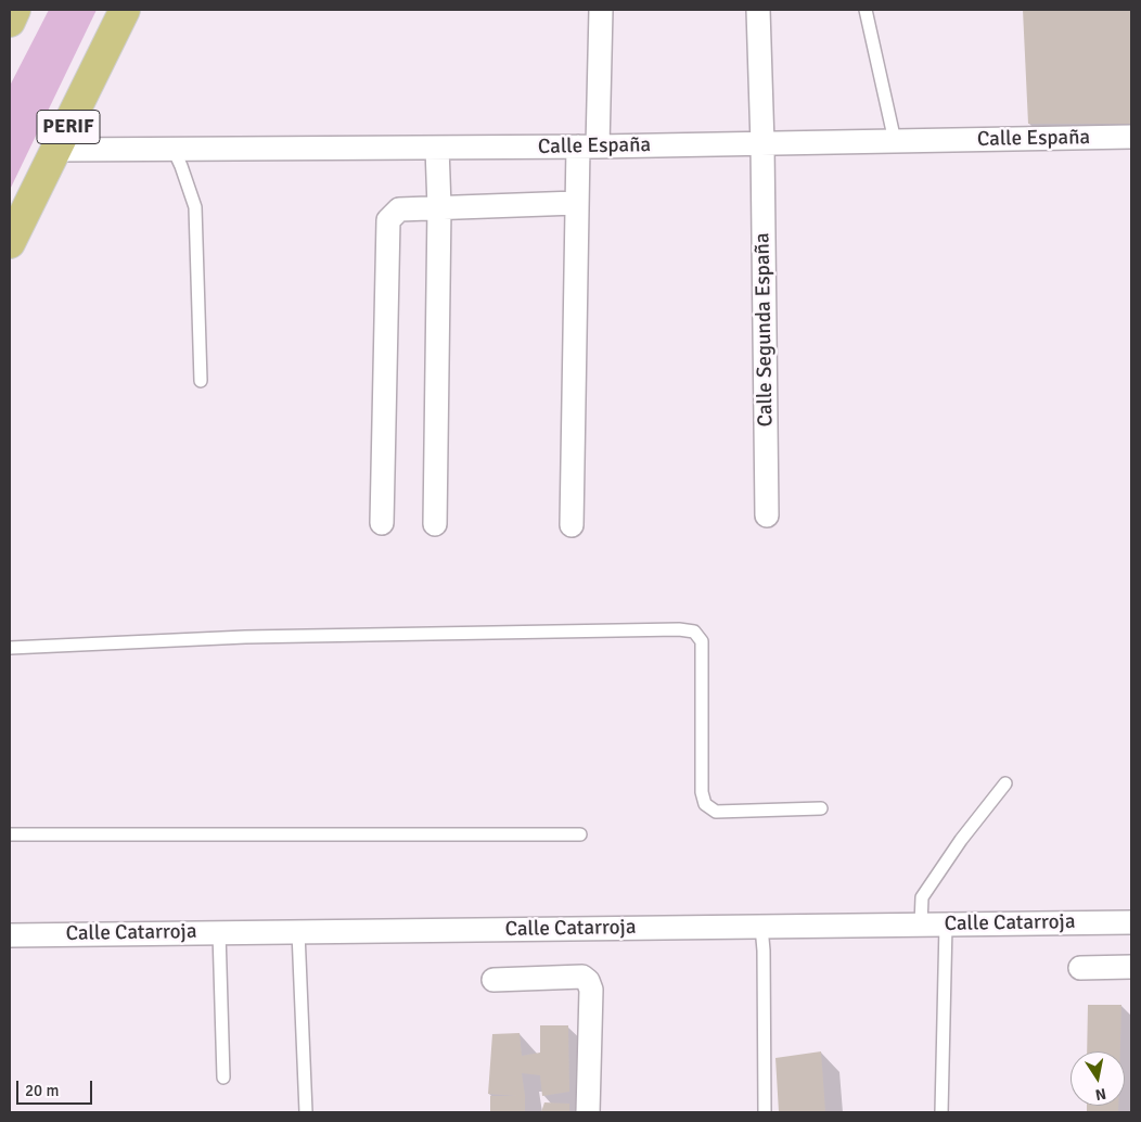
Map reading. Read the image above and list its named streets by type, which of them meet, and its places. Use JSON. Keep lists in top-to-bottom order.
{
  "streets": {
    "highway": ["PERIF"],
    "street": ["Calle España", "Calle Segunda España", "Calle Catarroja"]
  },
  "crossings": [
    ["PERIF", "Calle España"],
    ["Calle España", "Calle Segunda España"]
  ],
  "scale_bar": "20 m",
  "north": "bottom"
}
